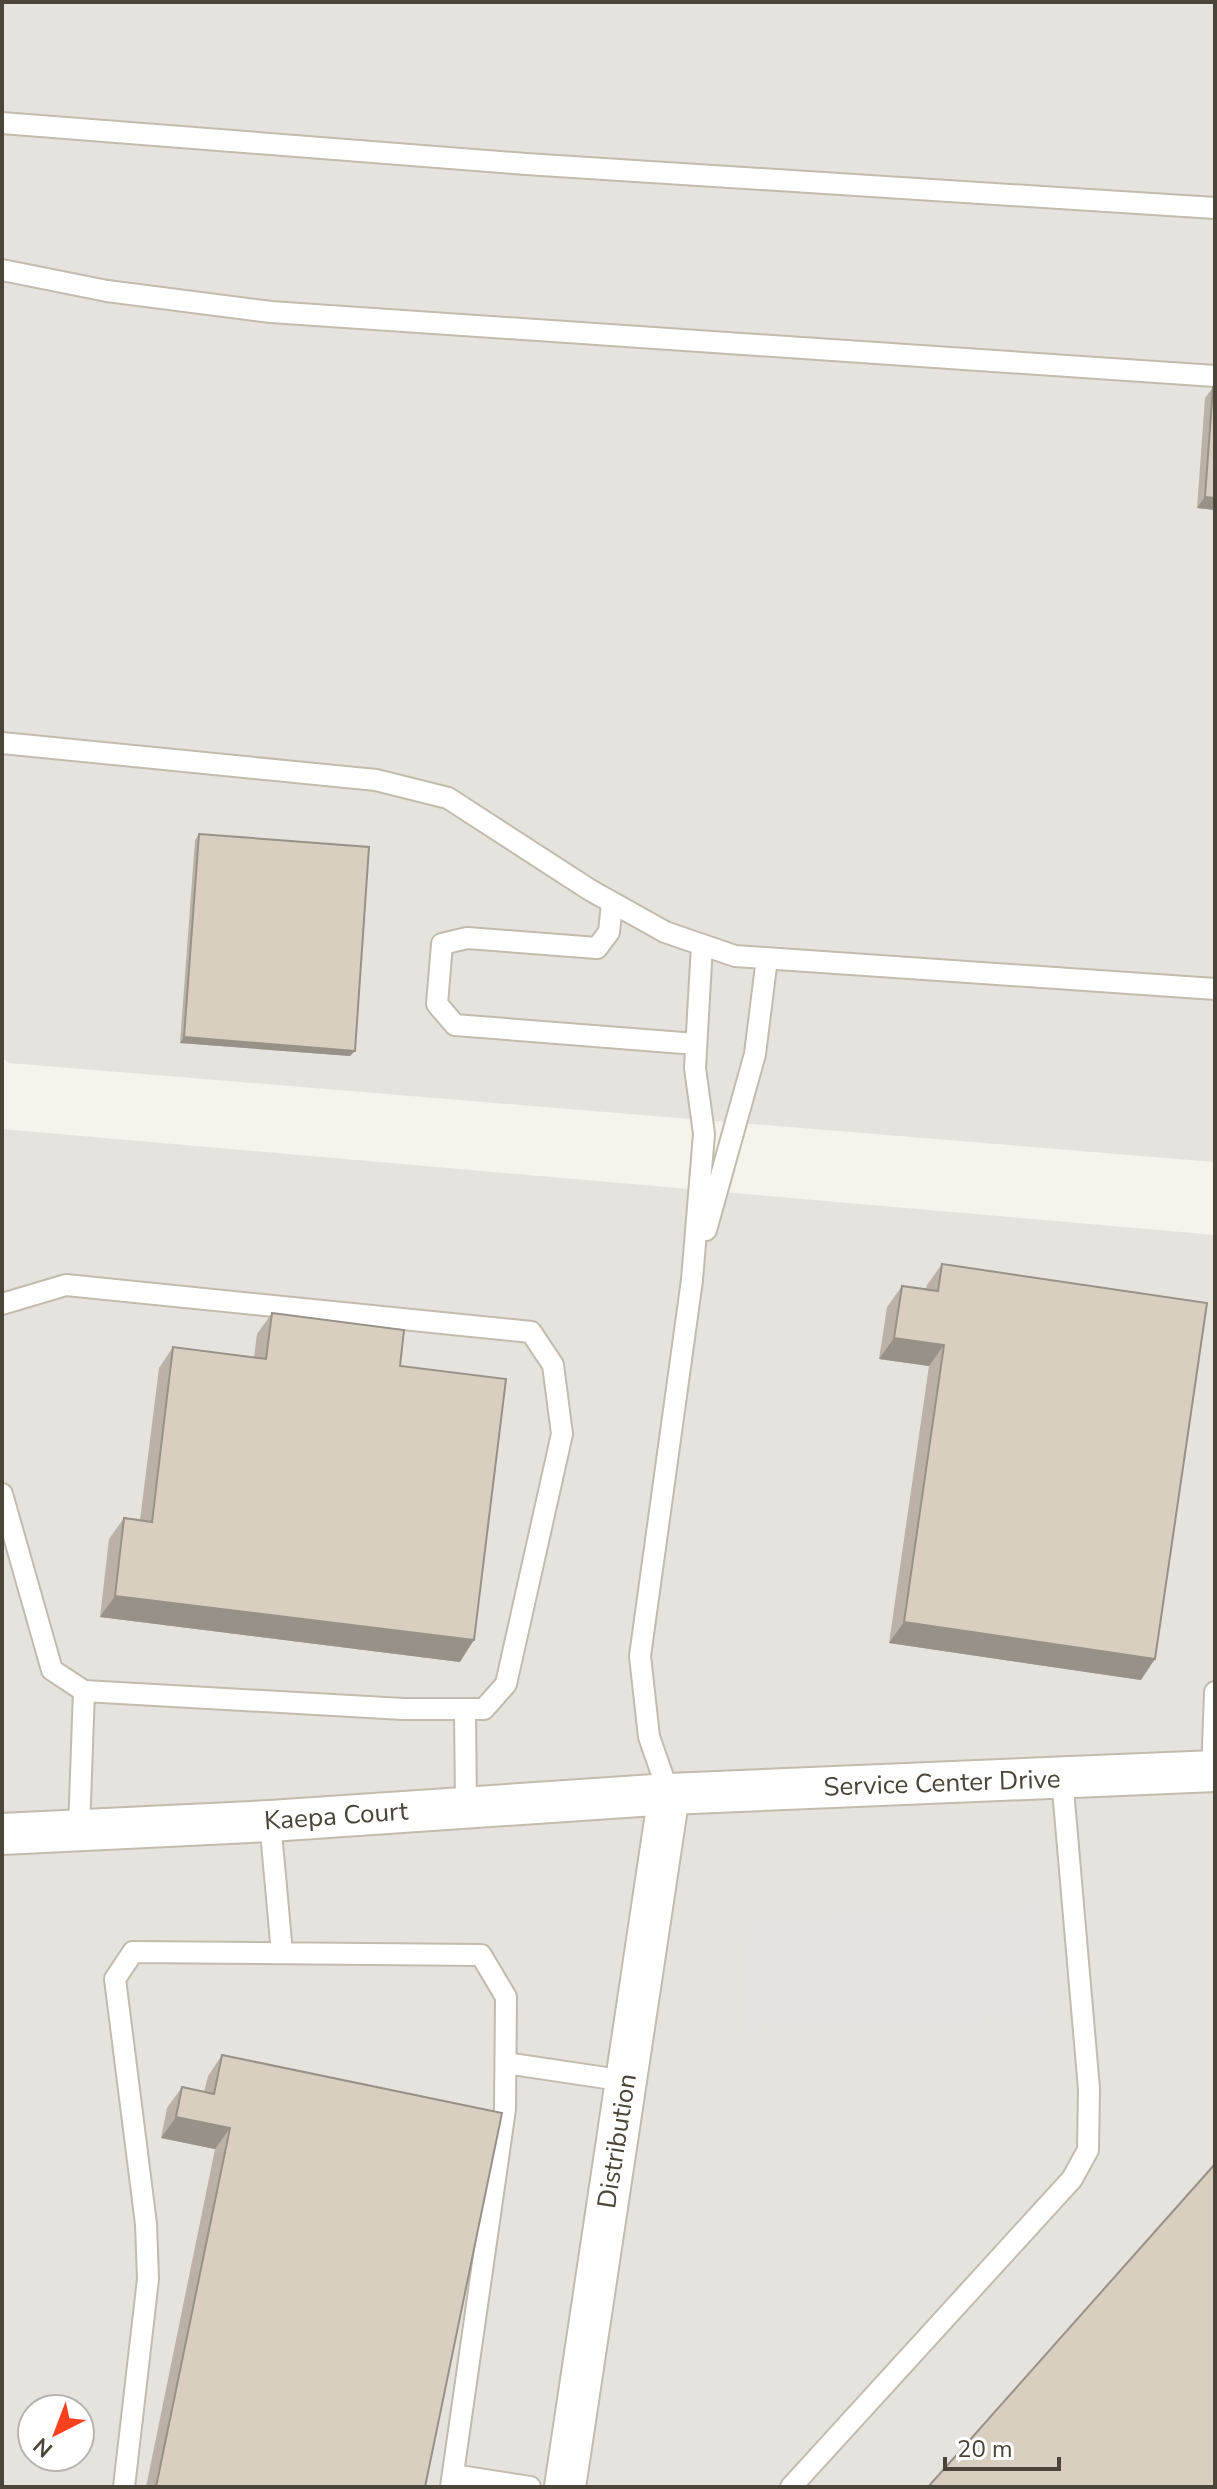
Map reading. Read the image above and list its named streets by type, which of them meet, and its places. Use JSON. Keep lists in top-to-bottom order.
{
  "streets": {
    "street": ["Service Center Drive", "Kaepa Court", "Distribution"]
  },
  "crossings": [
    ["Service Center Drive", "Kaepa Court"],
    ["Service Center Drive", "Distribution"],
    ["Kaepa Court", "Distribution"]
  ],
  "scale_bar": "20 m",
  "north": "bottom left"
}
